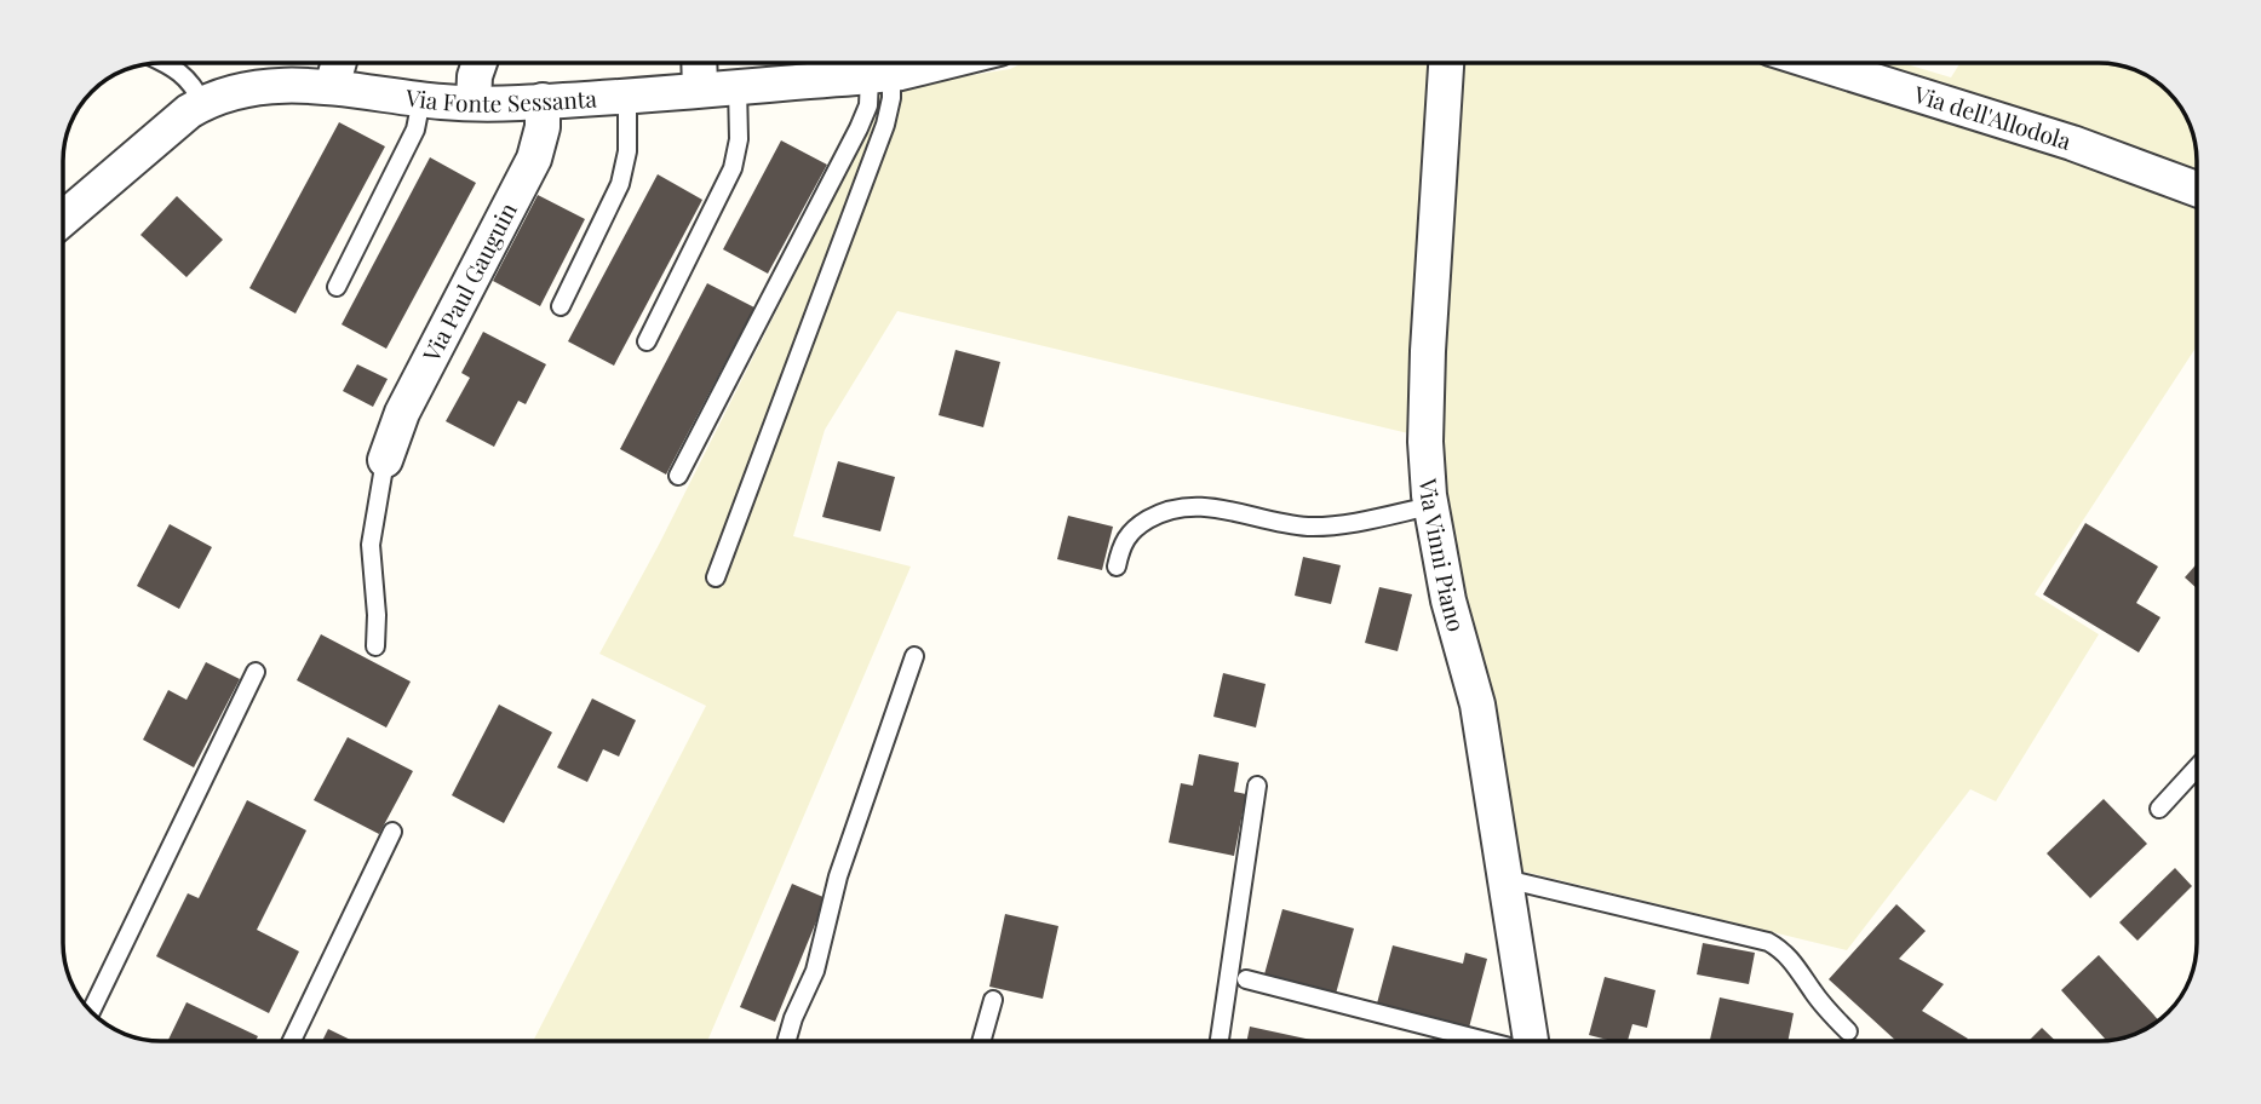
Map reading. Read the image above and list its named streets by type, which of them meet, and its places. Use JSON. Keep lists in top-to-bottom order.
{
  "streets": {
    "street": [
      "Via Fonte Sessanta",
      "Via dell'Allodola",
      "Via Paul Gauguin",
      "Via Vinni Piano"
    ]
  },
  "crossings": [
    ["Via Fonte Sessanta", "Via Paul Gauguin"]
  ]
}
